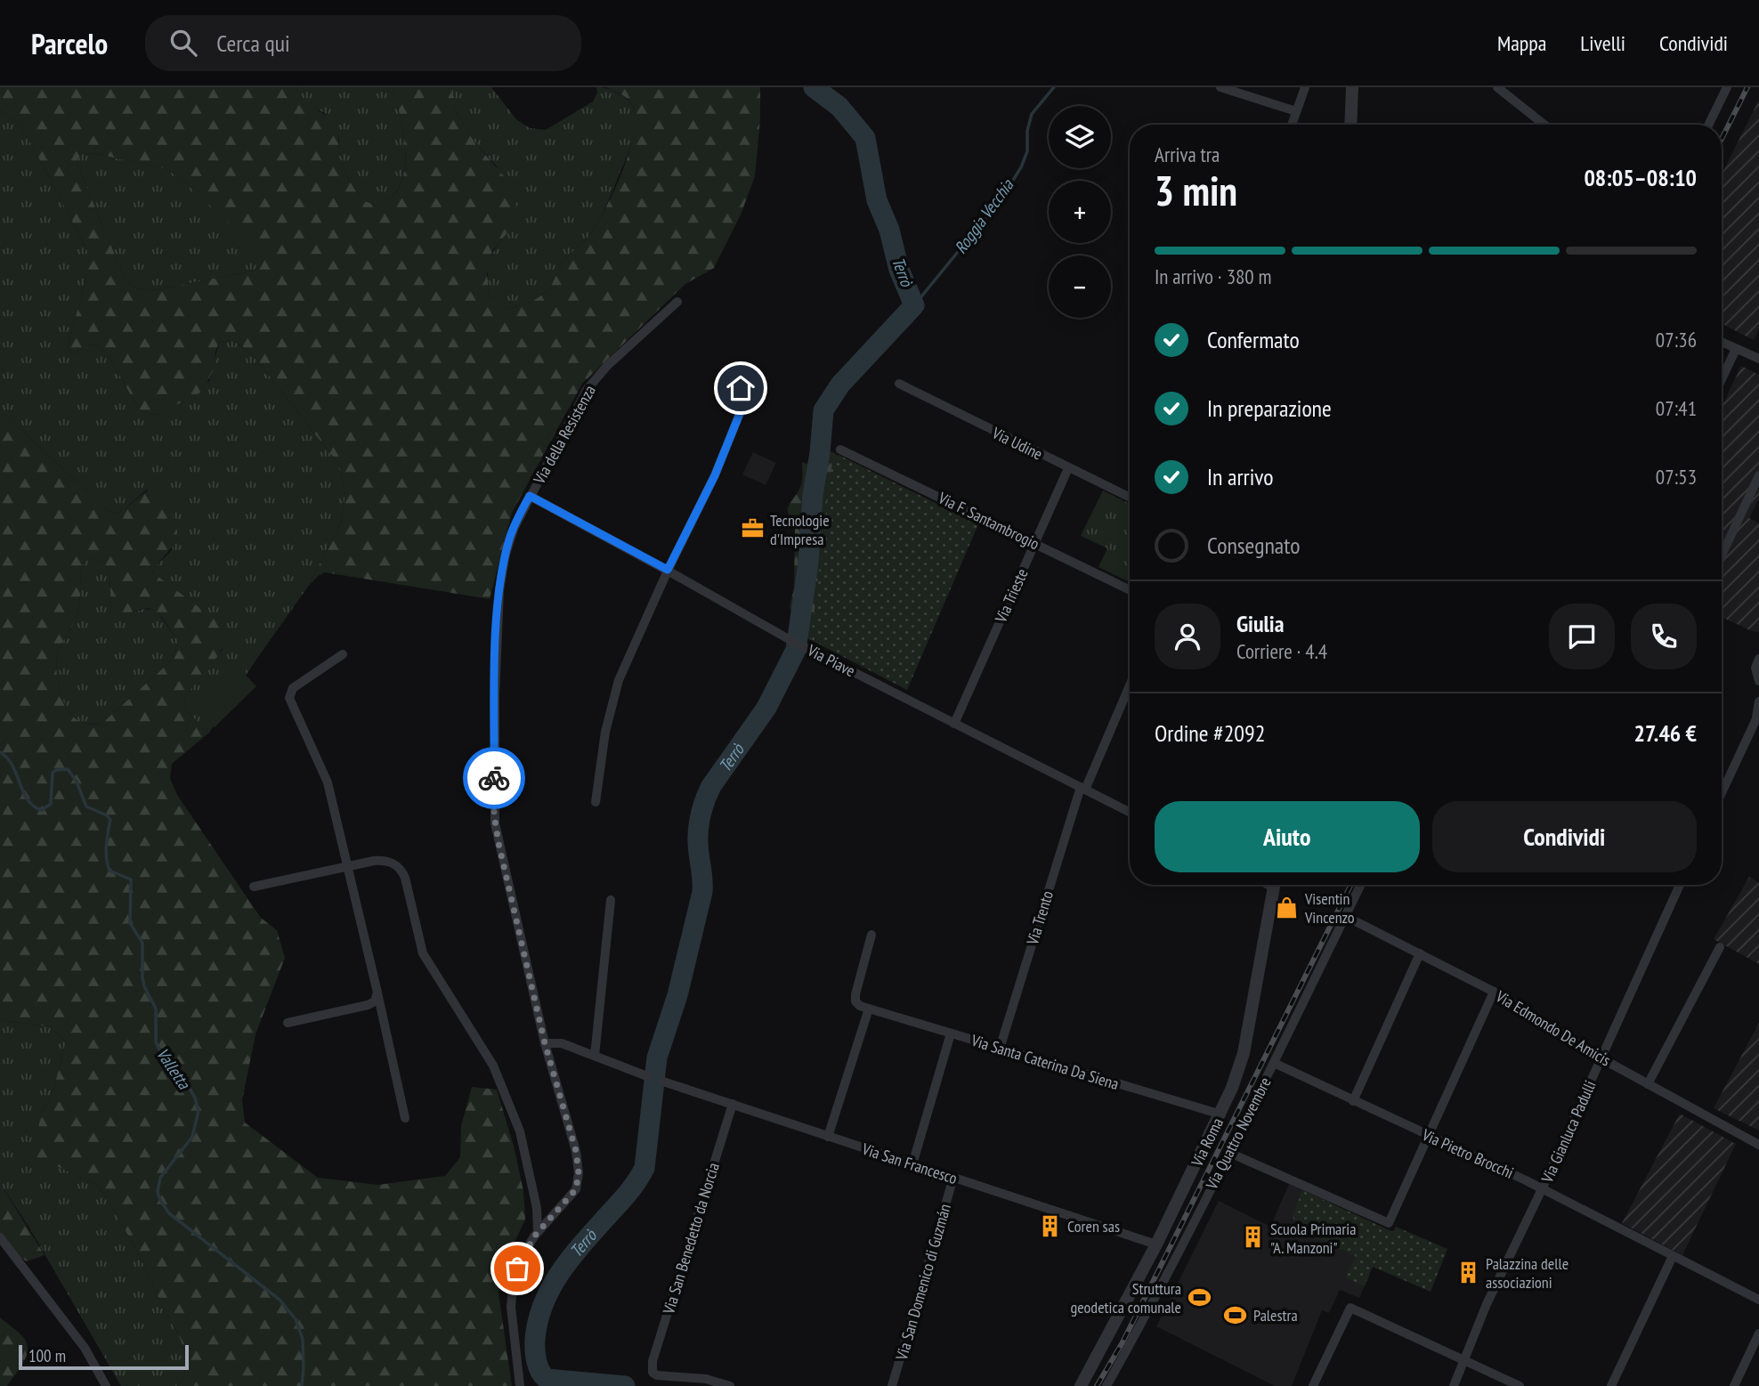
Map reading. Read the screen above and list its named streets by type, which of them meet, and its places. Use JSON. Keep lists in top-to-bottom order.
{
  "streets": {
    "street": [
      "Via della Resistenza",
      "Via Udine",
      "Via F. Santambrogio",
      "Via Trieste",
      "Via Piave",
      "Via Trento",
      "Via Edmondo De Amicis",
      "Via Santa Caterina Da Siena",
      "Via Gianluca Padulli",
      "Via Quattro Novembre",
      "Via Roma",
      "Via Pietro Brocchi",
      "Via San Francesco",
      "Via San Benedetto da Norcia",
      "Via San Domenico di Guzmán"
    ]
  },
  "crossings": [
    ["Via della Resistenza", "Via Piave"],
    ["Via Udine", "Via Trieste"],
    ["Via F. Santambrogio", "Via Trieste"],
    ["Via Trieste", "Via Piave"],
    ["Via Piave", "Via Trento"],
    ["Via Trento", "Via Santa Caterina Da Siena"],
    ["Via Edmondo De Amicis", "Via Gianluca Padulli"],
    ["Via Edmondo De Amicis", "Via Quattro Novembre"],
    ["Via Santa Caterina Da Siena", "Via Roma"],
    ["Via Gianluca Padulli", "Via Pietro Brocchi"],
    ["Via Quattro Novembre", "Via Pietro Brocchi"],
    ["Via Roma", "Via San Francesco"],
    ["Via San Francesco", "Via San Benedetto da Norcia"],
    ["Via San Francesco", "Via San Domenico di Guzmán"]
  ],
  "water": ["Roggia Vecchia", "Terrò", "Valletta"],
  "places": {
    "office": ["Tecnologie d'Impresa"],
    "shop": ["Visentin Vincenzo"],
    "building": ["Coren sas", "Scuola Primaria \"A. Manzoni\"", "Palazzina delle associazioni"],
    "sports": ["Struttura geodetica comunale", "Palestra"]
  },
  "scale_bar": "100 m",
  "page": {
    "header": "Parcelo",
    "search": "Cerca qui",
    "nav": ["Mappa", "Livelli", "Condividi"],
    "map_buttons": ["+", "−"],
    "heading": ["3 min", "Arriva tra", "08:05–08:10"],
    "panel": [
      "Giulia",
      "Corriere · 4.4",
      "Ordine #2092",
      "27.46 €"
    ],
    "bar": "In arrivo · 380 m",
    "list": [
      ["Confermato", "07:36"],
      ["In preparazione", "07:41"],
      ["In arrivo", "07:53"],
      "Consegnato"
    ],
    "buttons": ["Aiuto", "Condividi"],
    "scale": "100 m"
  }
}
